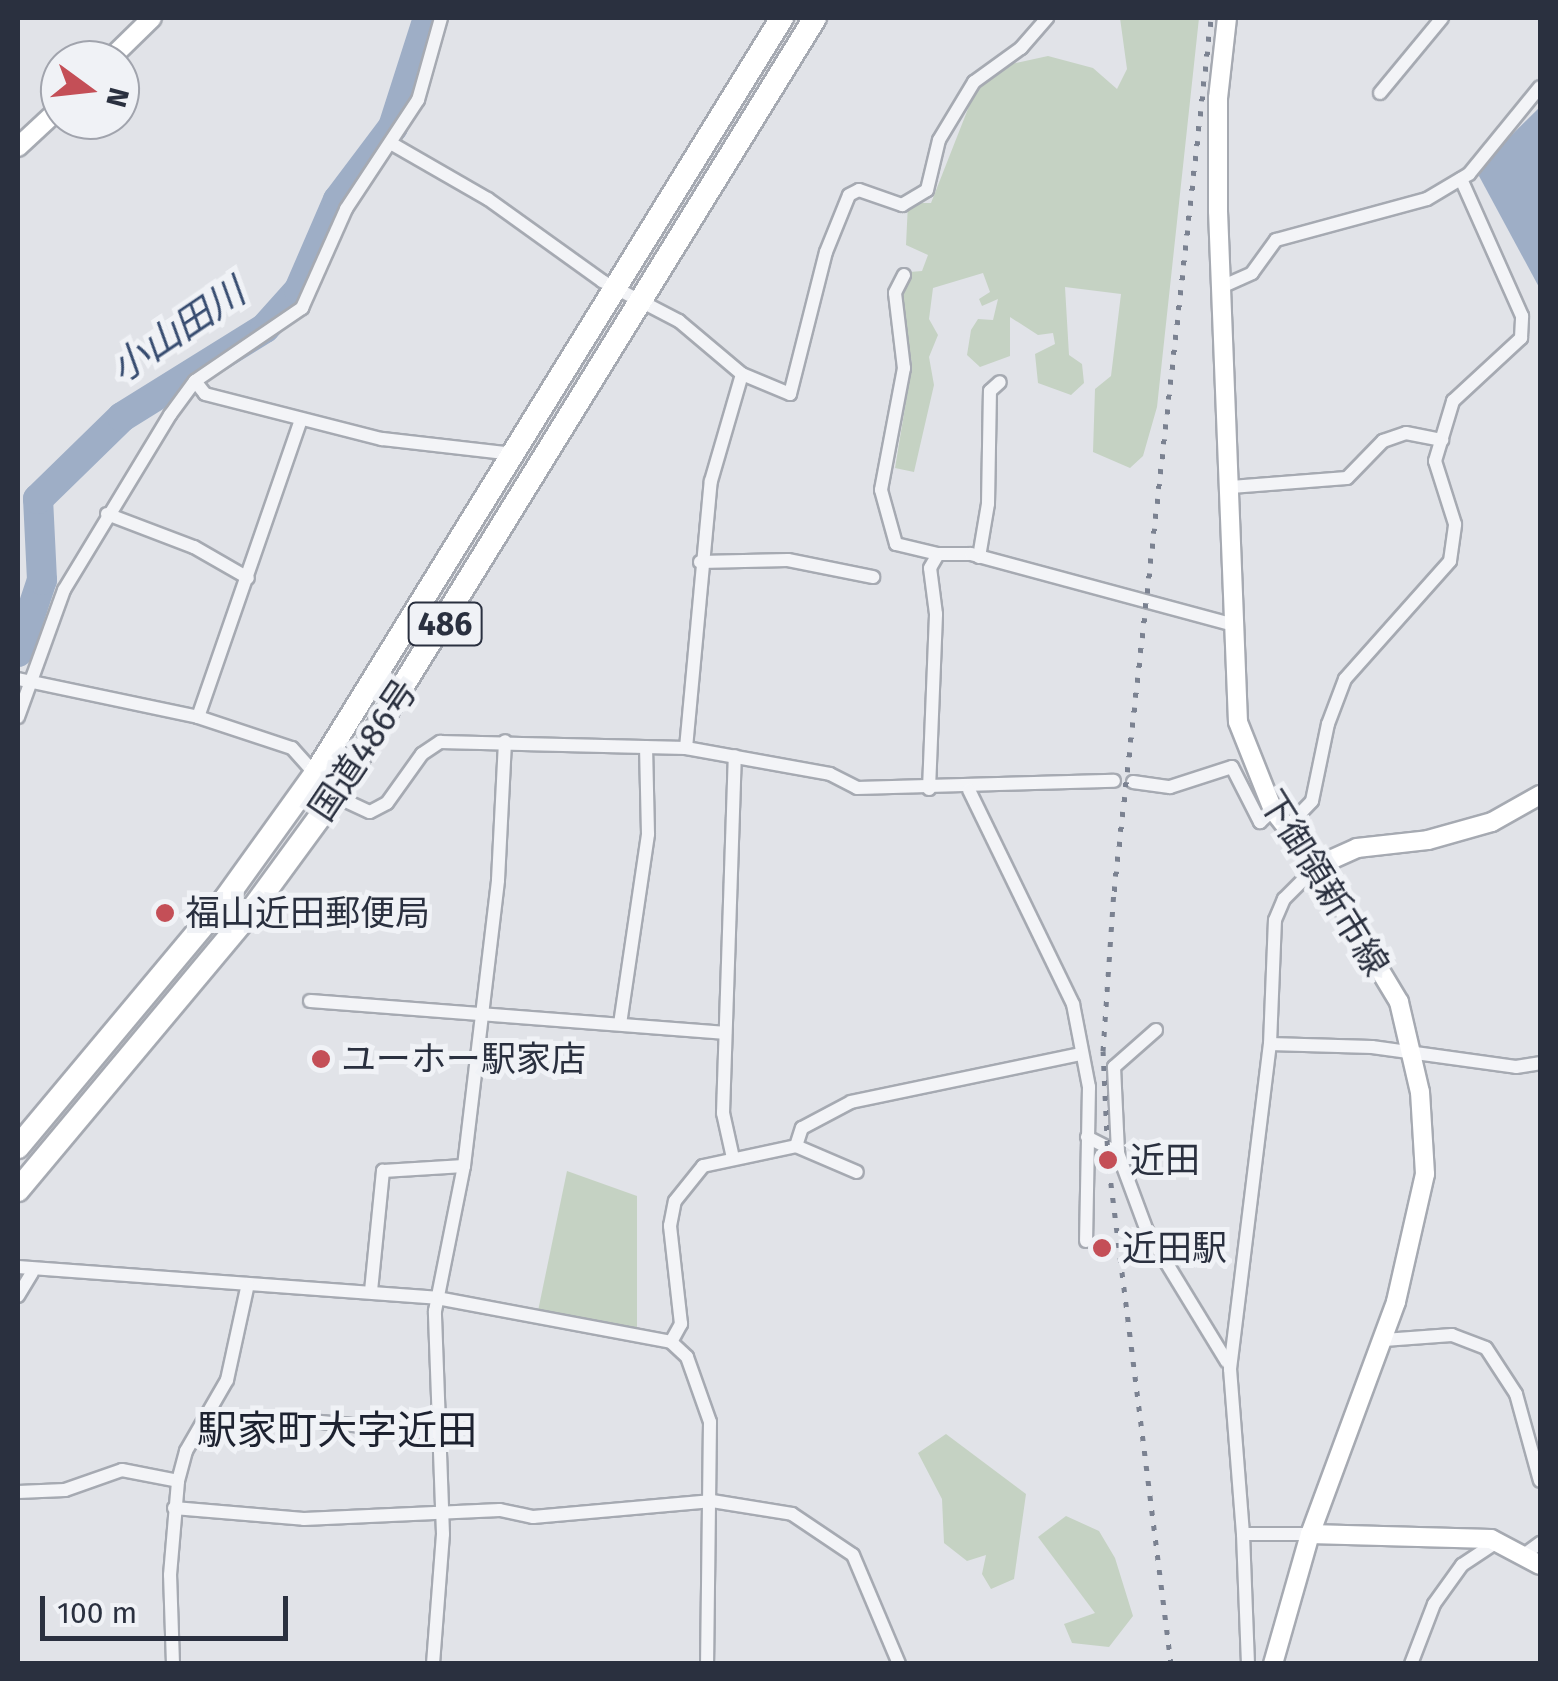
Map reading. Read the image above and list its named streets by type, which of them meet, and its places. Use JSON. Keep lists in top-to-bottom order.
{
  "streets": {
    "highway": ["486", "国道486号"],
    "main road": ["下御領新市線"]
  },
  "districts": ["駅家町大字近田"],
  "water": ["小山田川"],
  "places": [
    "福山近田郵便局",
    "ユーホー駅家店",
    "近田",
    "近田駅"
  ],
  "scale_bar": "100 m",
  "north": "right"
}
